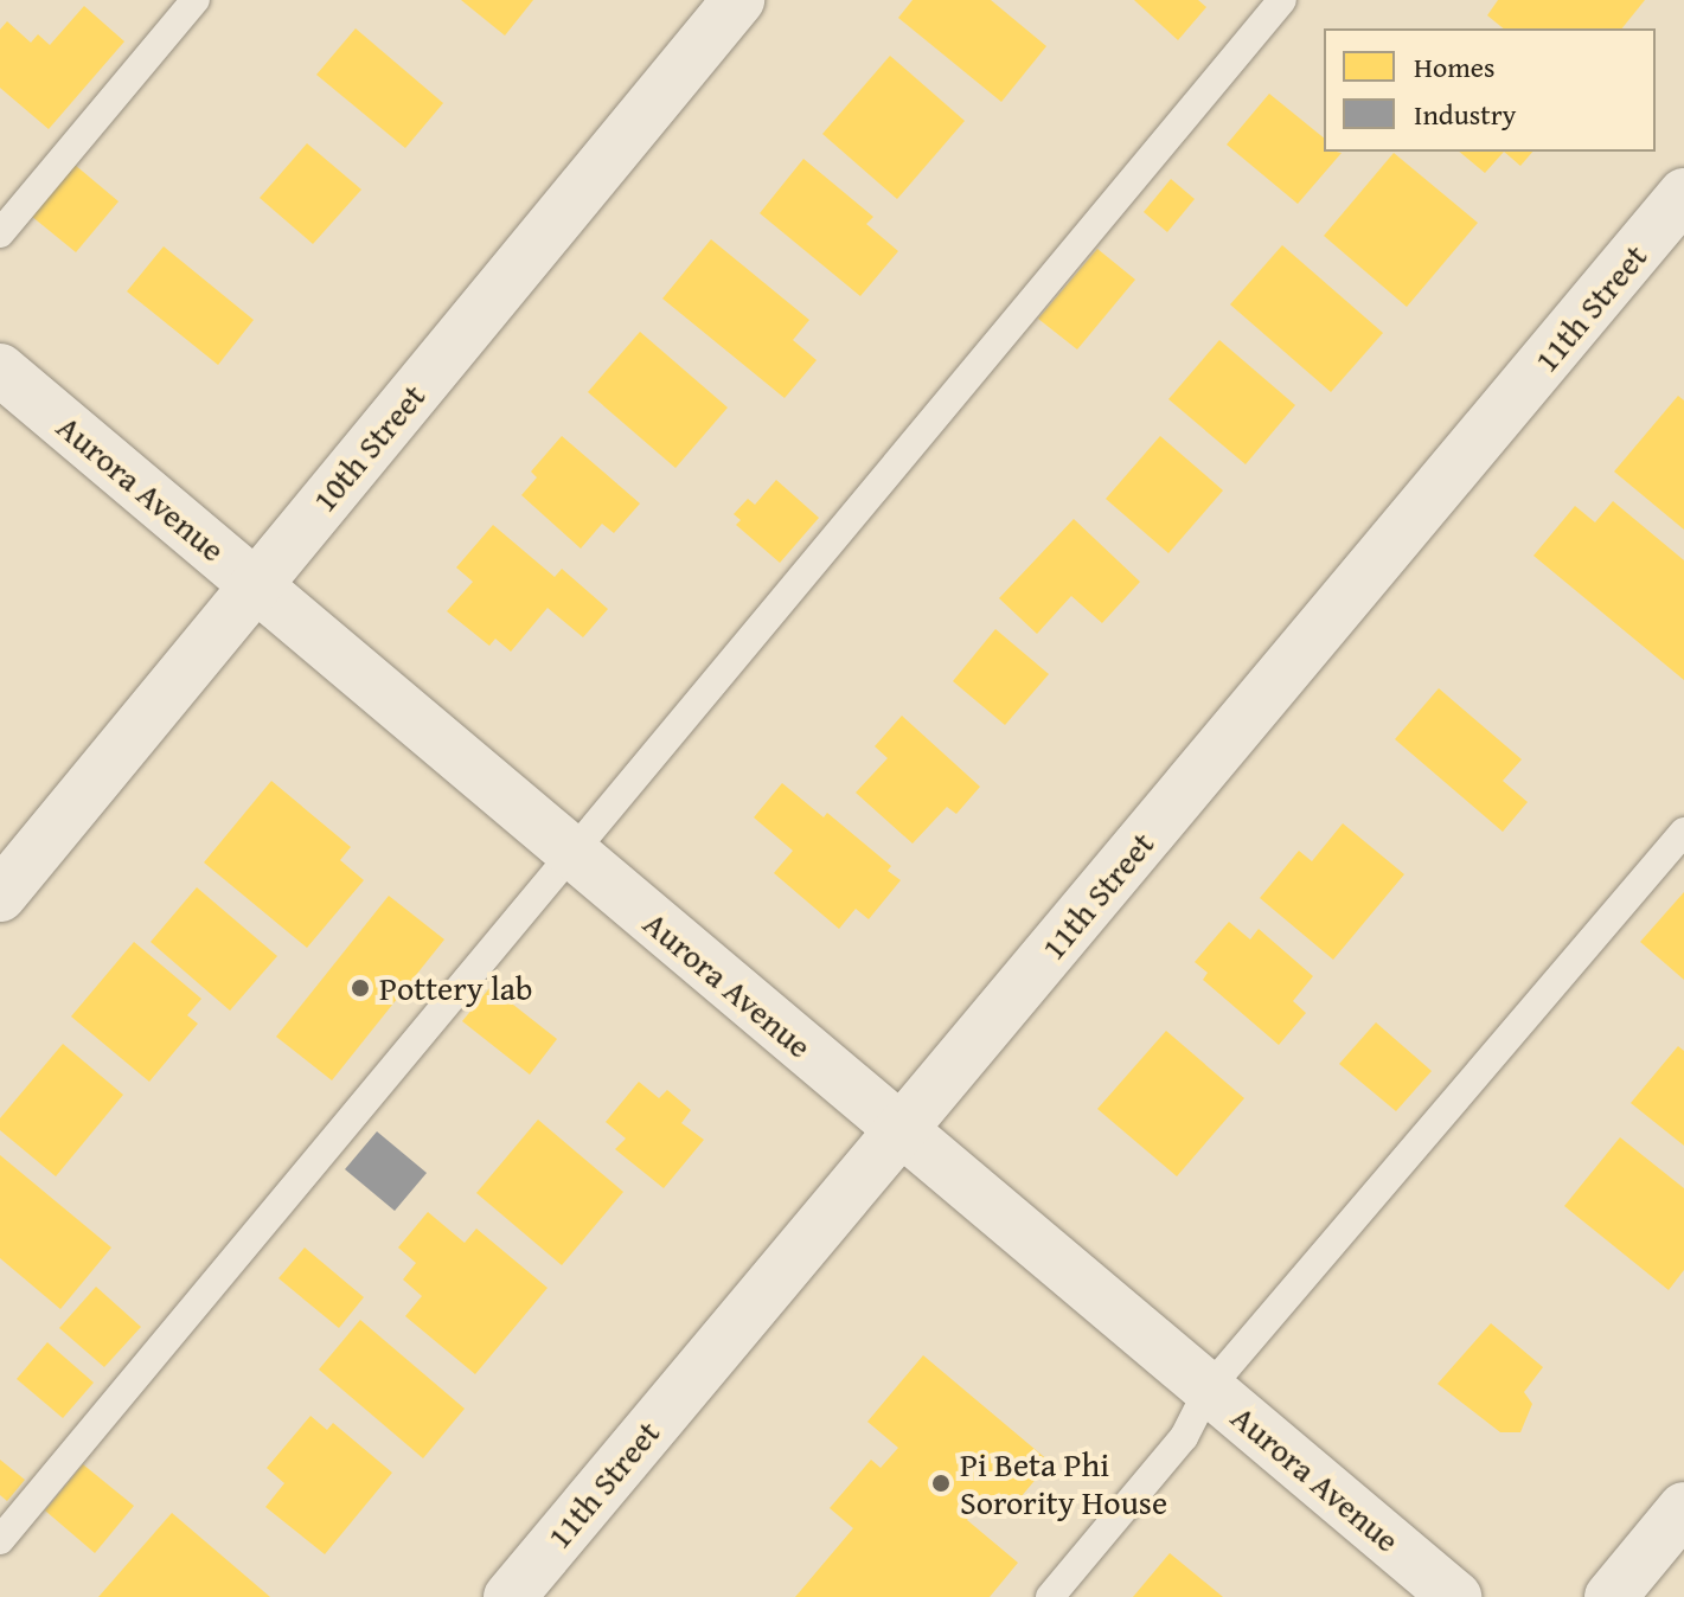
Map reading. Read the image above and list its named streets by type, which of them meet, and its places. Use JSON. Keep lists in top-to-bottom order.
{
  "streets": {
    "street": ["11th Street", "10th Street", "Aurora Avenue"]
  },
  "crossings": [
    ["11th Street", "Aurora Avenue"],
    ["10th Street", "Aurora Avenue"]
  ],
  "places": ["Pottery lab", "Pi Beta Phi Sorority House"],
  "legend": ["Homes", "Industry"]
}
